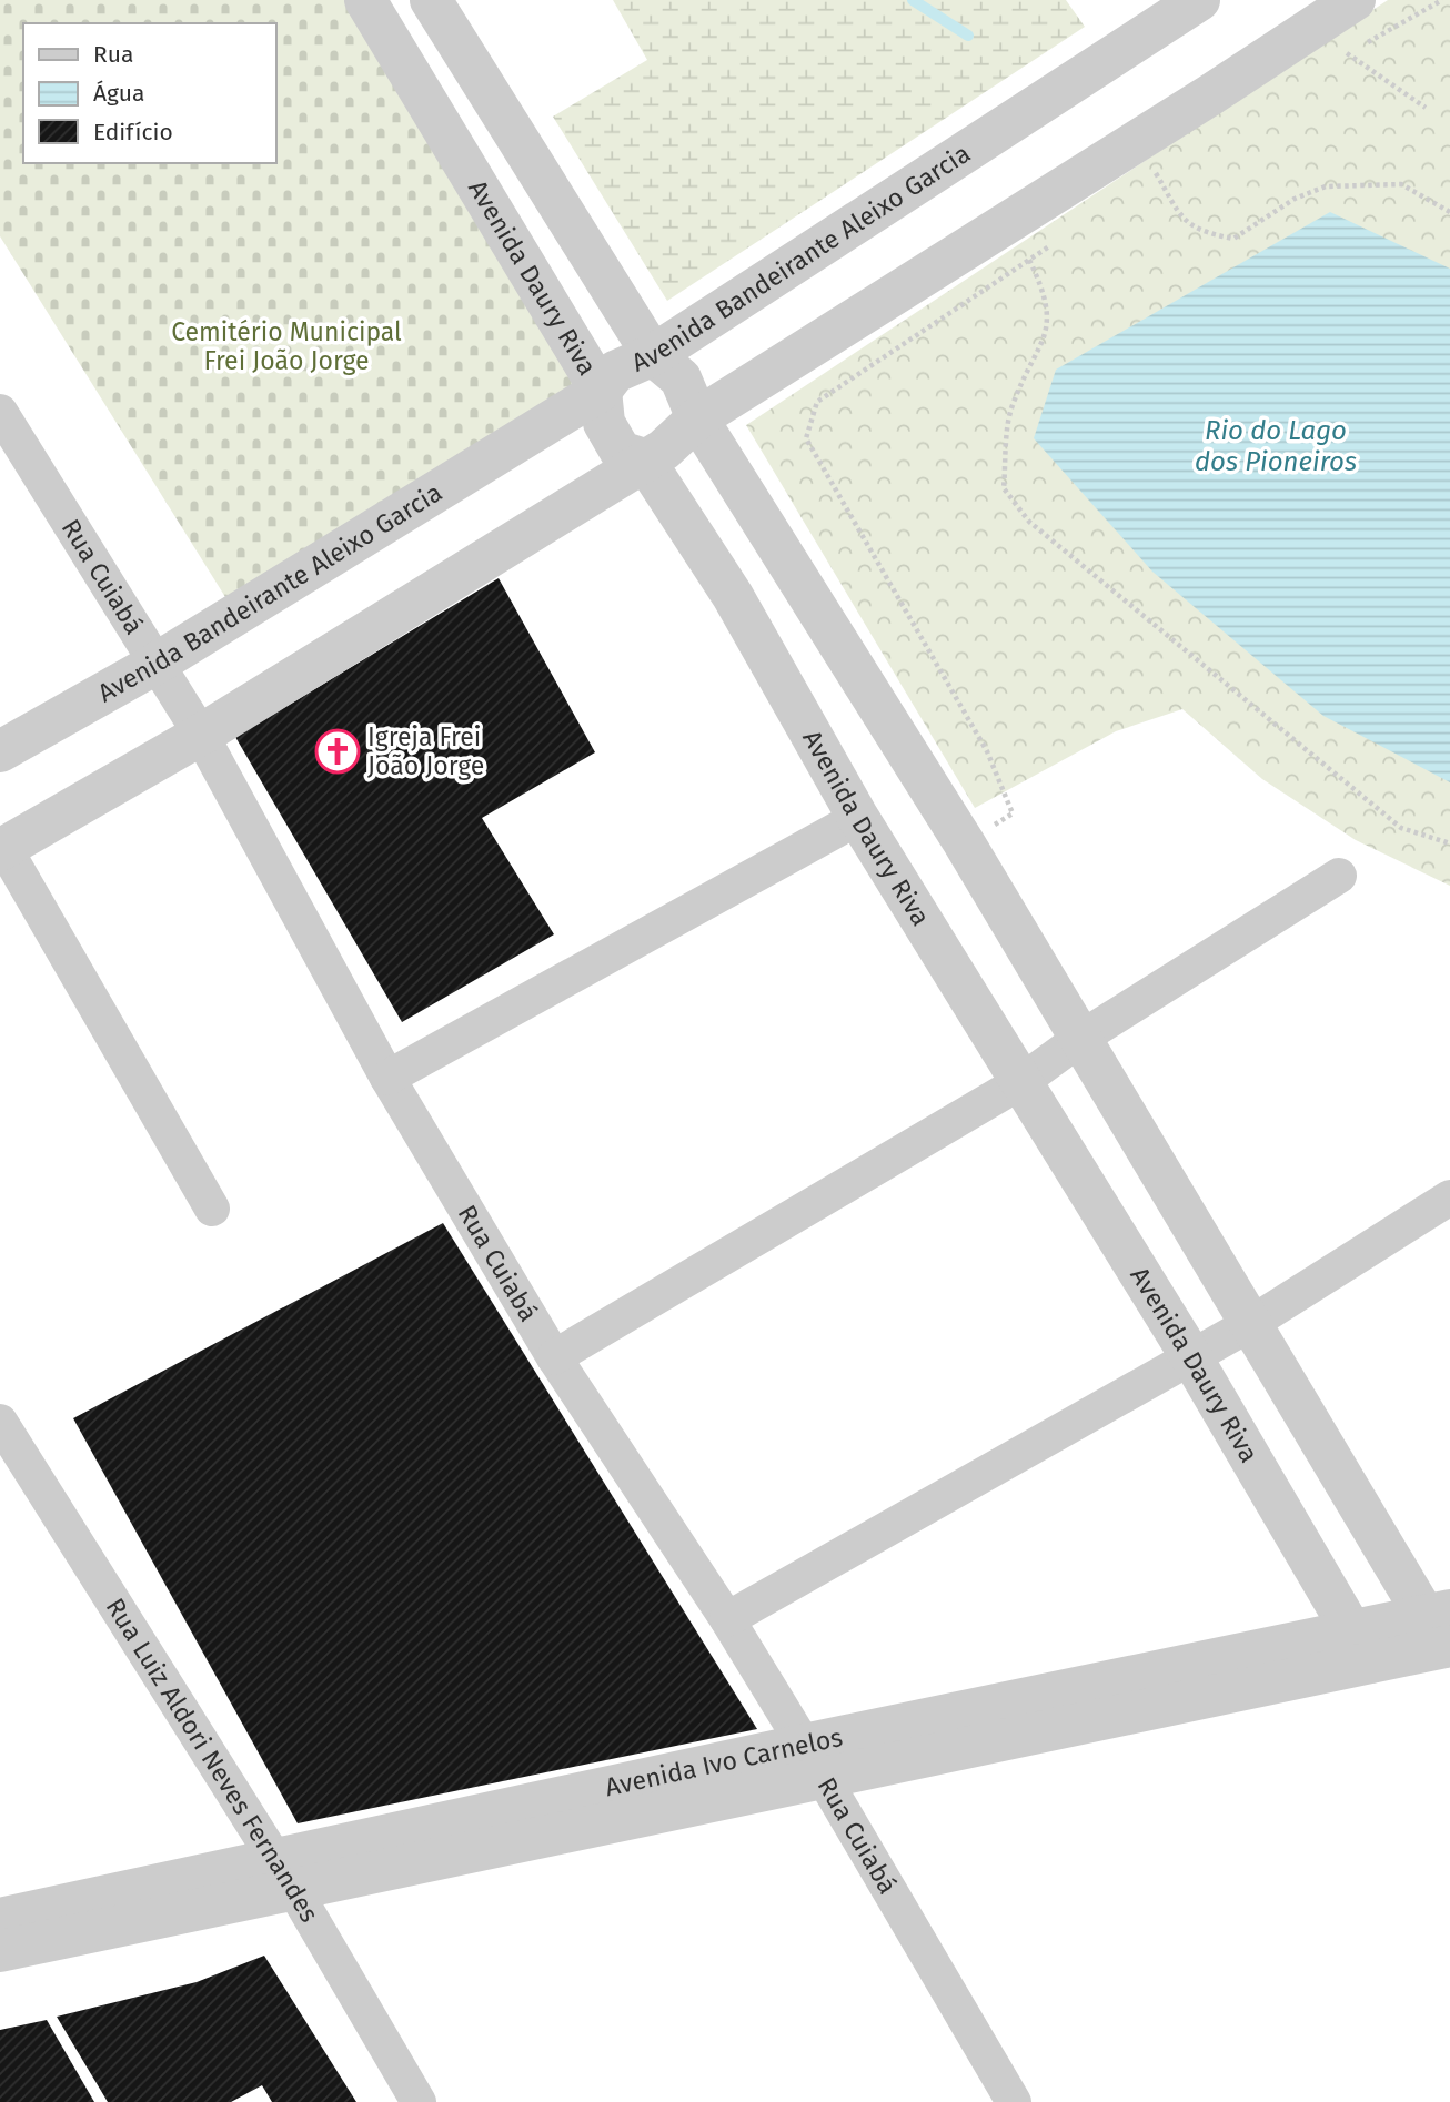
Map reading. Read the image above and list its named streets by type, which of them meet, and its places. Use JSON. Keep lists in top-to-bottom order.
{
  "streets": {
    "street": [
      "Avenida Bandeirante Aleixo Garcia",
      "Avenida Daury Riva",
      "Rua Cuiabá",
      "Rua Luiz Aldori Neves Fernandes",
      "Avenida Ivo Carnelos"
    ]
  },
  "crossings": [
    ["Avenida Bandeirante Aleixo Garcia", "Avenida Daury Riva"],
    ["Avenida Bandeirante Aleixo Garcia", "Rua Cuiabá"],
    ["Avenida Daury Riva", "Avenida Ivo Carnelos"],
    ["Rua Cuiabá", "Avenida Ivo Carnelos"],
    ["Rua Luiz Aldori Neves Fernandes", "Avenida Ivo Carnelos"]
  ],
  "water": ["Rio do Lago dos Pioneiros"],
  "parks": ["Cemitério Municipal Frei João Jorge"],
  "places": {
    "church": ["Igreja Frei João Jorge"]
  },
  "legend": ["Rua", "Água", "Edifício"]
}
